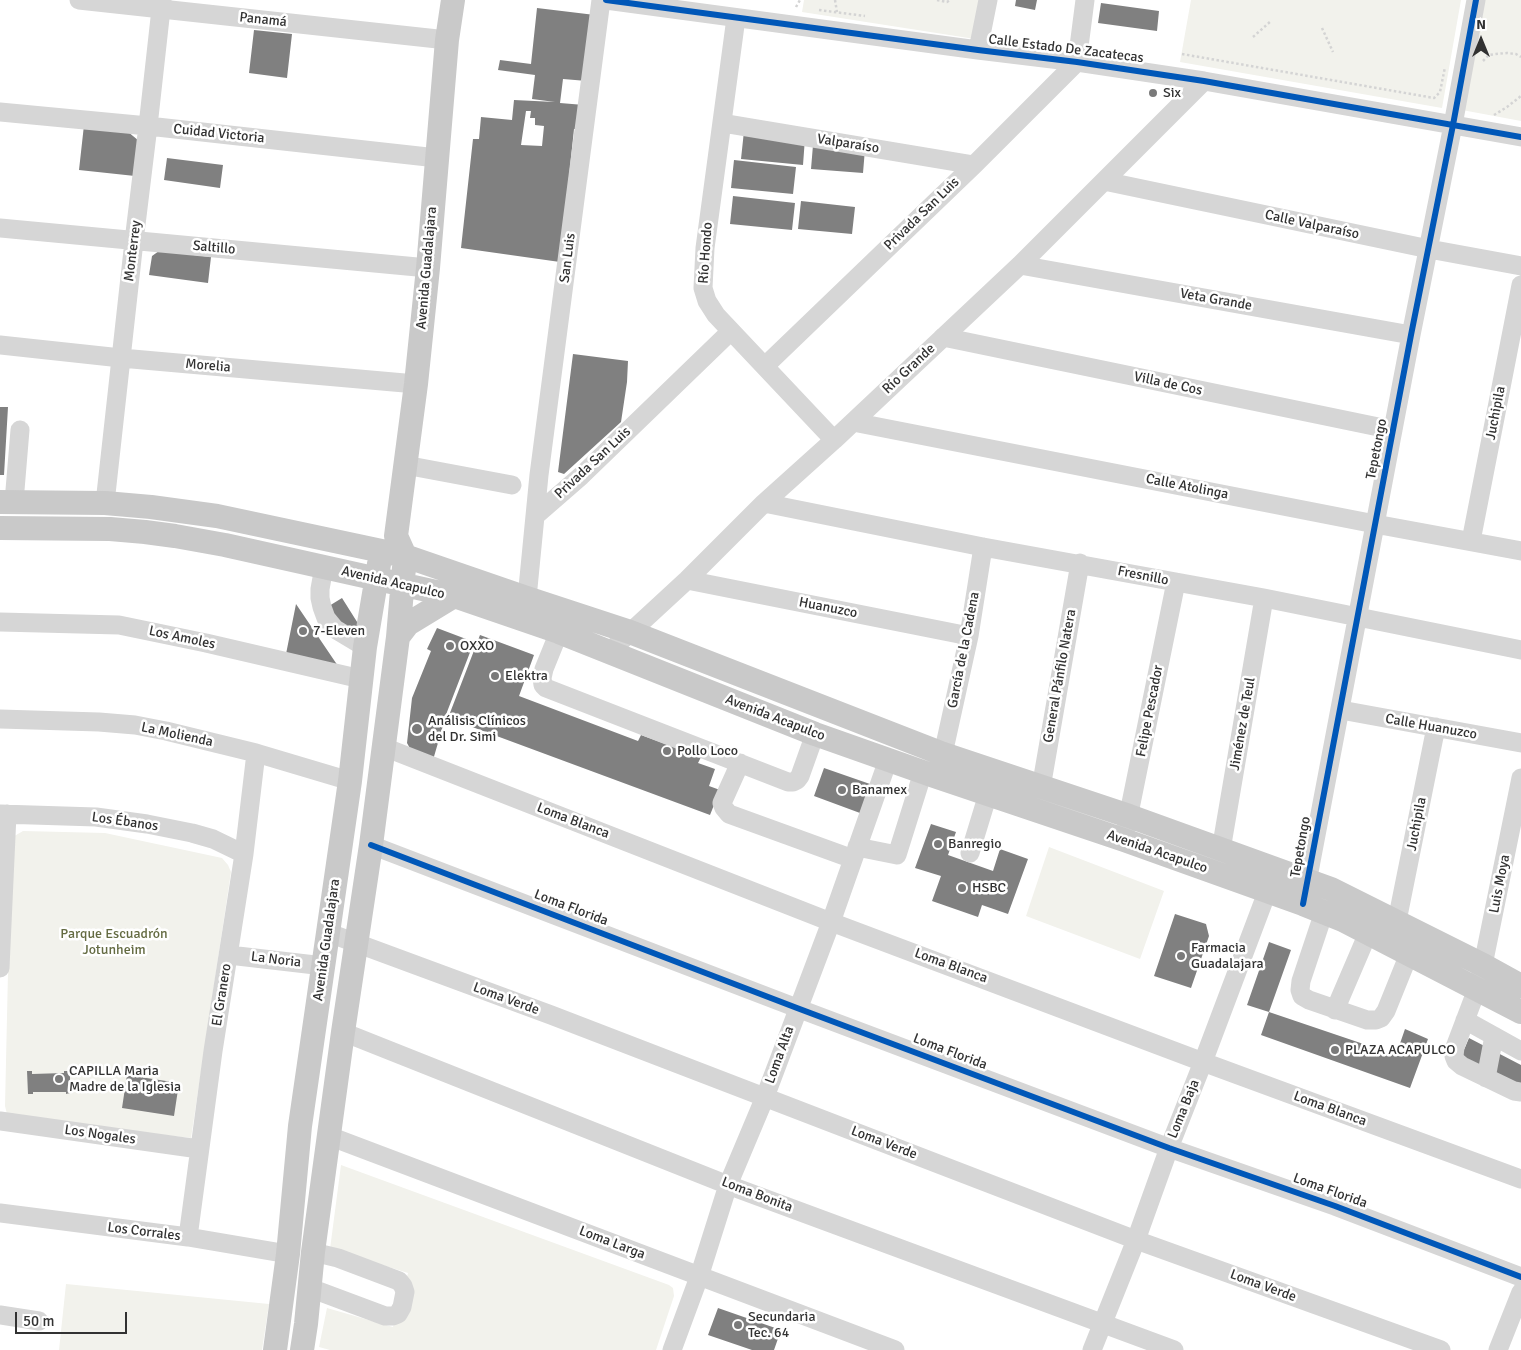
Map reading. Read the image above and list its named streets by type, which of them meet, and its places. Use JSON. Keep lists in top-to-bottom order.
{
  "streets": {
    "main road": ["Avenida Guadalajara", "Avenida Acapulco"],
    "street": [
      "Panamá",
      "Calle Estado De Zacatecas",
      "Cuidad Victoria",
      "Valparaíso",
      "Privada San Luis",
      "Calle Valparaíso",
      "Saltillo",
      "Monterrey",
      "Río Hondo",
      "San Luis",
      "Veta Grande",
      "Morelia",
      "Río Grande",
      "Villa de Cos",
      "Juchipila",
      "Tepetongo",
      "Calle Atolinga",
      "Fresnillo",
      "Huanuzco",
      "Los Amoles",
      "García de la Cadena",
      "General Pánfilo Natera",
      "Felipe Pescador",
      "Jiménez de Teul",
      "Calle Huanuzco",
      "La Molienda",
      "Loma Blanca",
      "Los Ébanos",
      "Luis Moya",
      "Loma Florida",
      "La Noria",
      "El Granero",
      "Loma Verde",
      "Loma Alta",
      "Loma Baja",
      "Los Nogales",
      "Loma Bonita",
      "Los Corrales",
      "Loma Larga"
    ]
  },
  "crossings": [
    ["Panamá", "Monterrey"],
    ["Panamá", "Avenida Guadalajara"],
    ["Calle Estado De Zacatecas", "Privada San Luis"],
    ["Calle Estado De Zacatecas", "Río Hondo"],
    ["Calle Estado De Zacatecas", "San Luis"],
    ["Calle Estado De Zacatecas", "Río Grande"],
    ["Calle Estado De Zacatecas", "Tepetongo"],
    ["Cuidad Victoria", "Monterrey"],
    ["Cuidad Victoria", "Avenida Guadalajara"],
    ["Valparaíso", "Privada San Luis"],
    ["Valparaíso", "Río Hondo"],
    ["Privada San Luis", "Río Hondo"],
    ["Privada San Luis", "San Luis"],
    ["Calle Valparaíso", "Río Grande"],
    ["Calle Valparaíso", "Tepetongo"],
    ["Saltillo", "Monterrey"],
    ["Saltillo", "Avenida Guadalajara"],
    ["Monterrey", "Morelia"],
    ["Monterrey", "Avenida Acapulco"],
    ["Río Hondo", "Río Grande"],
    ["Avenida Guadalajara", "Morelia"],
    ["Avenida Guadalajara", "Avenida Acapulco"],
    ["Avenida Guadalajara", "Los Amoles"],
    ["Avenida Guadalajara", "La Molienda"],
    ["Avenida Guadalajara", "Loma Blanca"],
    ["Avenida Guadalajara", "Loma Florida"],
    ["Avenida Guadalajara", "La Noria"],
    ["Avenida Guadalajara", "Loma Verde"],
    ["Avenida Guadalajara", "Loma Bonita"],
    ["Avenida Guadalajara", "Los Corrales"],
    ["Avenida Guadalajara", "Loma Larga"],
    ["Veta Grande", "Río Grande"],
    ["Veta Grande", "Tepetongo"],
    ["Río Grande", "Villa de Cos"],
    ["Río Grande", "Calle Atolinga"],
    ["Río Grande", "Fresnillo"],
    ["Río Grande", "Avenida Acapulco"],
    ["Río Grande", "Huanuzco"],
    ["Villa de Cos", "Tepetongo"],
    ["Juchipila", "Calle Atolinga"],
    ["Juchipila", "Avenida Acapulco"],
    ["Juchipila", "Calle Huanuzco"],
    ["Tepetongo", "Calle Atolinga"],
    ["Tepetongo", "Fresnillo"],
    ["Tepetongo", "Avenida Acapulco"],
    ["Tepetongo", "Calle Huanuzco"],
    ["Fresnillo", "García de la Cadena"],
    ["Fresnillo", "General Pánfilo Natera"],
    ["Fresnillo", "Felipe Pescador"],
    ["Fresnillo", "Jiménez de Teul"],
    ["Avenida Acapulco", "García de la Cadena"],
    ["Avenida Acapulco", "General Pánfilo Natera"],
    ["Avenida Acapulco", "Felipe Pescador"],
    ["Avenida Acapulco", "Jiménez de Teul"],
    ["Avenida Acapulco", "Luis Moya"],
    ["Avenida Acapulco", "Loma Alta"],
    ["Avenida Acapulco", "Loma Baja"],
    ["Huanuzco", "García de la Cadena"],
    ["La Molienda", "El Granero"],
    ["Loma Blanca", "Loma Alta"],
    ["Loma Blanca", "Loma Baja"],
    ["Los Ébanos", "El Granero"],
    ["Loma Florida", "Loma Alta"],
    ["Loma Florida", "Loma Baja"],
    ["La Noria", "El Granero"],
    ["El Granero", "Los Nogales"],
    ["El Granero", "Los Corrales"],
    ["Loma Verde", "Loma Alta"],
    ["Loma Verde", "Loma Baja"],
    ["Loma Alta", "Loma Bonita"],
    ["Loma Alta", "Loma Larga"],
    ["Loma Baja", "Loma Bonita"]
  ],
  "parks": ["Parque Escuadrón Jotunheim"],
  "places": [
    "Six",
    "7-Eleven",
    "OXXO",
    "Elektra",
    "Análisis Clínicos del Dr. Simi",
    "Pollo Loco",
    "Banamex",
    "Banregio",
    "HSBC",
    "Farmacia Guadalajara",
    "PLAZA ACAPULCO",
    "CAPILLA Maria Madre de la Iglesia",
    "Secundaria Tec. 64"
  ],
  "scale_bar": "50 m",
  "north": "top"
}
